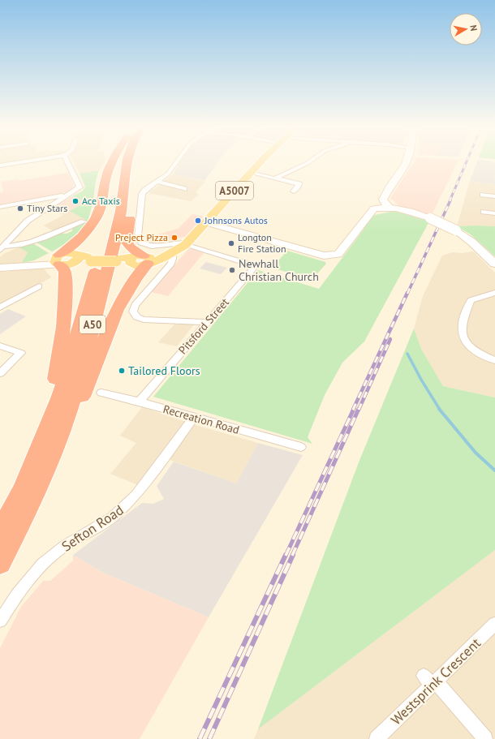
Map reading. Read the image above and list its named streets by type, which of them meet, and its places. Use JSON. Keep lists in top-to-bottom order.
{
  "streets": {
    "highway": ["A50"],
    "main road": ["A5007"],
    "street": [
      "Pitsford Street",
      "Recreation Road",
      "Sefton Road",
      "Westsprink Crescent"
    ]
  },
  "crossings": [
    ["A5007", "Pitsford Street"],
    ["Pitsford Street", "Recreation Road"],
    ["Recreation Road", "Sefton Road"]
  ],
  "places": [
    "Ace Taxis",
    "Tiny Stars",
    "Johnsons Autos",
    "Preject Pizza",
    "Longton Fire Station",
    "Newhall Christian Church",
    "Tailored Floors"
  ],
  "north": "right"
}
